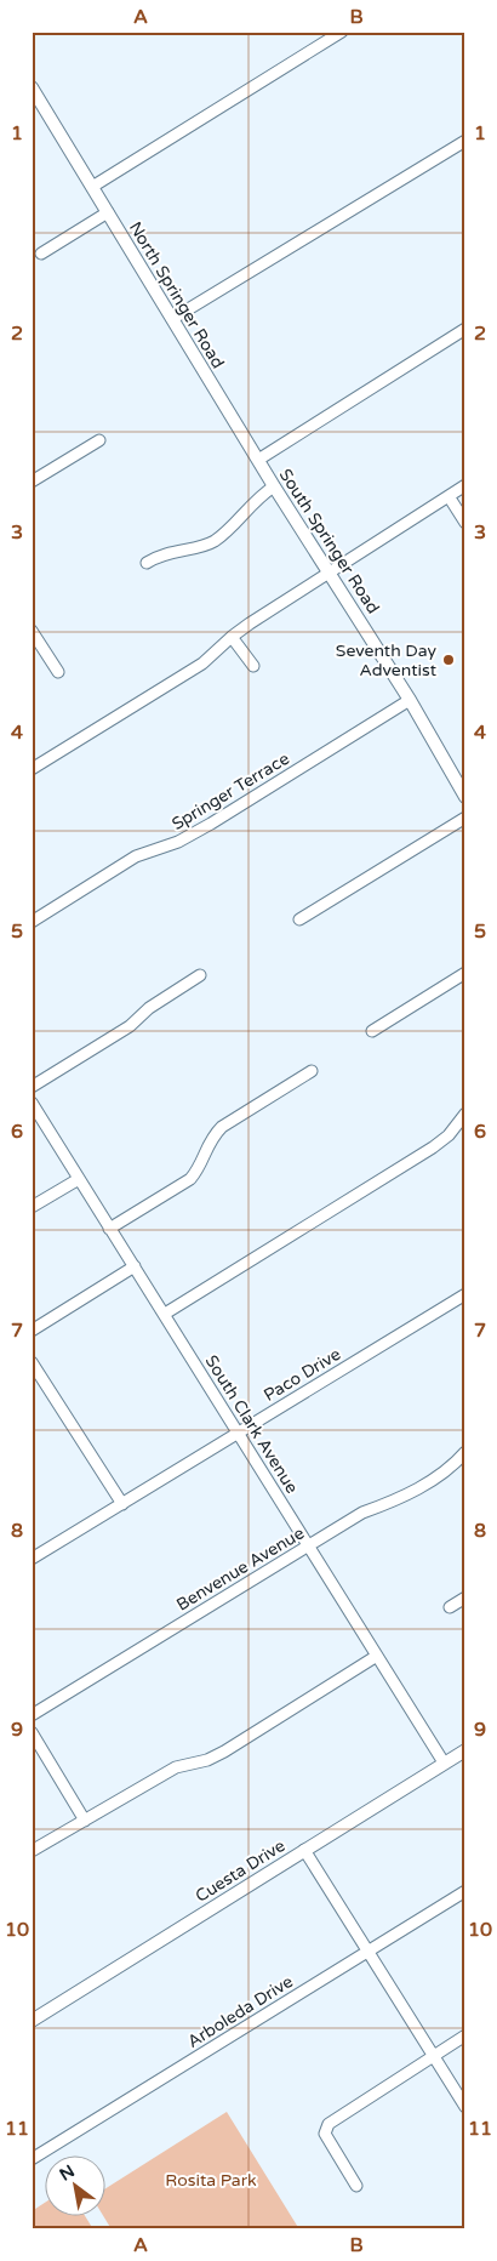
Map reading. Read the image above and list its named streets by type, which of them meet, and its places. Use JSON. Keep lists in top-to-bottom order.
{
  "streets": {
    "street": [
      "North Springer Road",
      "South Springer Road",
      "Springer Terrace",
      "Paco Drive",
      "South Clark Avenue",
      "Benvenue Avenue",
      "Cuesta Drive",
      "Arboleda Drive"
    ]
  },
  "crossings": [
    ["North Springer Road", "South Springer Road"],
    ["South Springer Road", "Springer Terrace"],
    ["Paco Drive", "South Clark Avenue"],
    ["South Clark Avenue", "Benvenue Avenue"],
    ["South Clark Avenue", "Cuesta Drive"]
  ],
  "parks": ["Rosita Park"],
  "places": ["Seventh Day Adventist"],
  "north": "top left",
  "grid": {
    "columns": ["A", "B"],
    "rows": [
      "1",
      "2",
      "3",
      "4",
      "5",
      "6",
      "7",
      "8",
      "9",
      "10",
      "11"
    ]
  }
}
